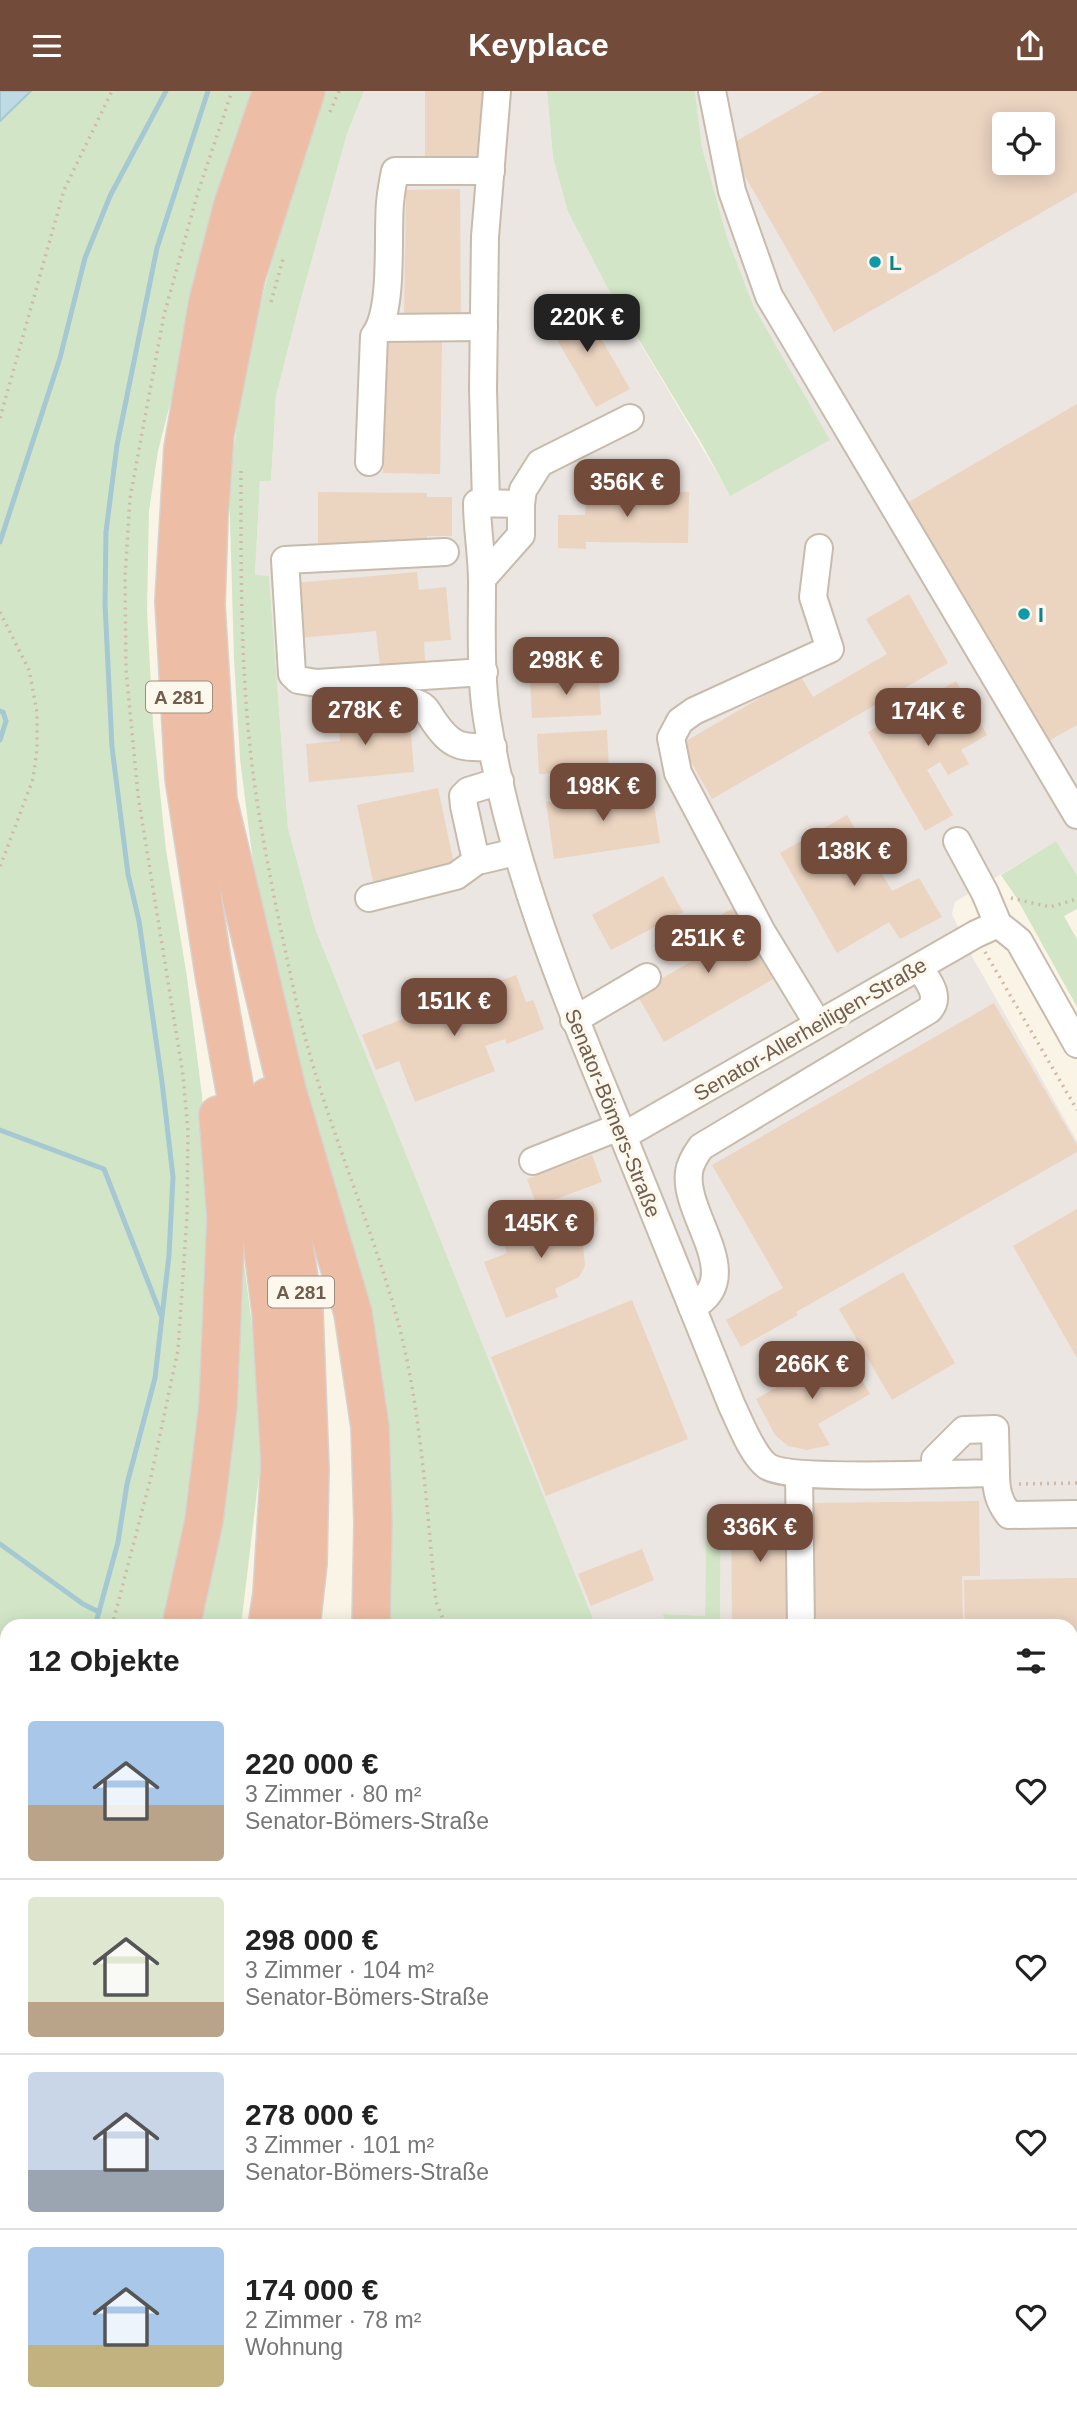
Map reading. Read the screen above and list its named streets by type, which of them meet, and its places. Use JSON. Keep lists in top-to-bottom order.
{
  "streets": {
    "highway": ["A 281"],
    "street": ["Senator-Allerheiligen-Straße", "Senator-Bömers-Straße"]
  },
  "crossings": [
    ["Senator-Allerheiligen-Straße", "Senator-Bömers-Straße"]
  ],
  "places": ["L", "I"],
  "page": {
    "header": "Keyplace",
    "price": [
      "220K €",
      "356K €",
      "298K €",
      "278K €",
      "174K €",
      "198K €",
      "138K €",
      "251K €",
      "151K €",
      "145K €",
      "266K €",
      "336K €"
    ],
    "heading": "12 Objekte",
    "list": [
      {
        "name": "220 000 €",
        "note": "3 Zimmer · 80 m² · Senator-Bömers-Straße"
      },
      {
        "name": "298 000 €",
        "note": "3 Zimmer · 104 m² · Senator-Bömers-Straße"
      },
      {
        "name": "278 000 €",
        "note": "3 Zimmer · 101 m² · Senator-Bömers-Straße"
      },
      {
        "name": "174 000 €",
        "note": "2 Zimmer · 78 m² · Wohnung"
      }
    ]
  }
}
